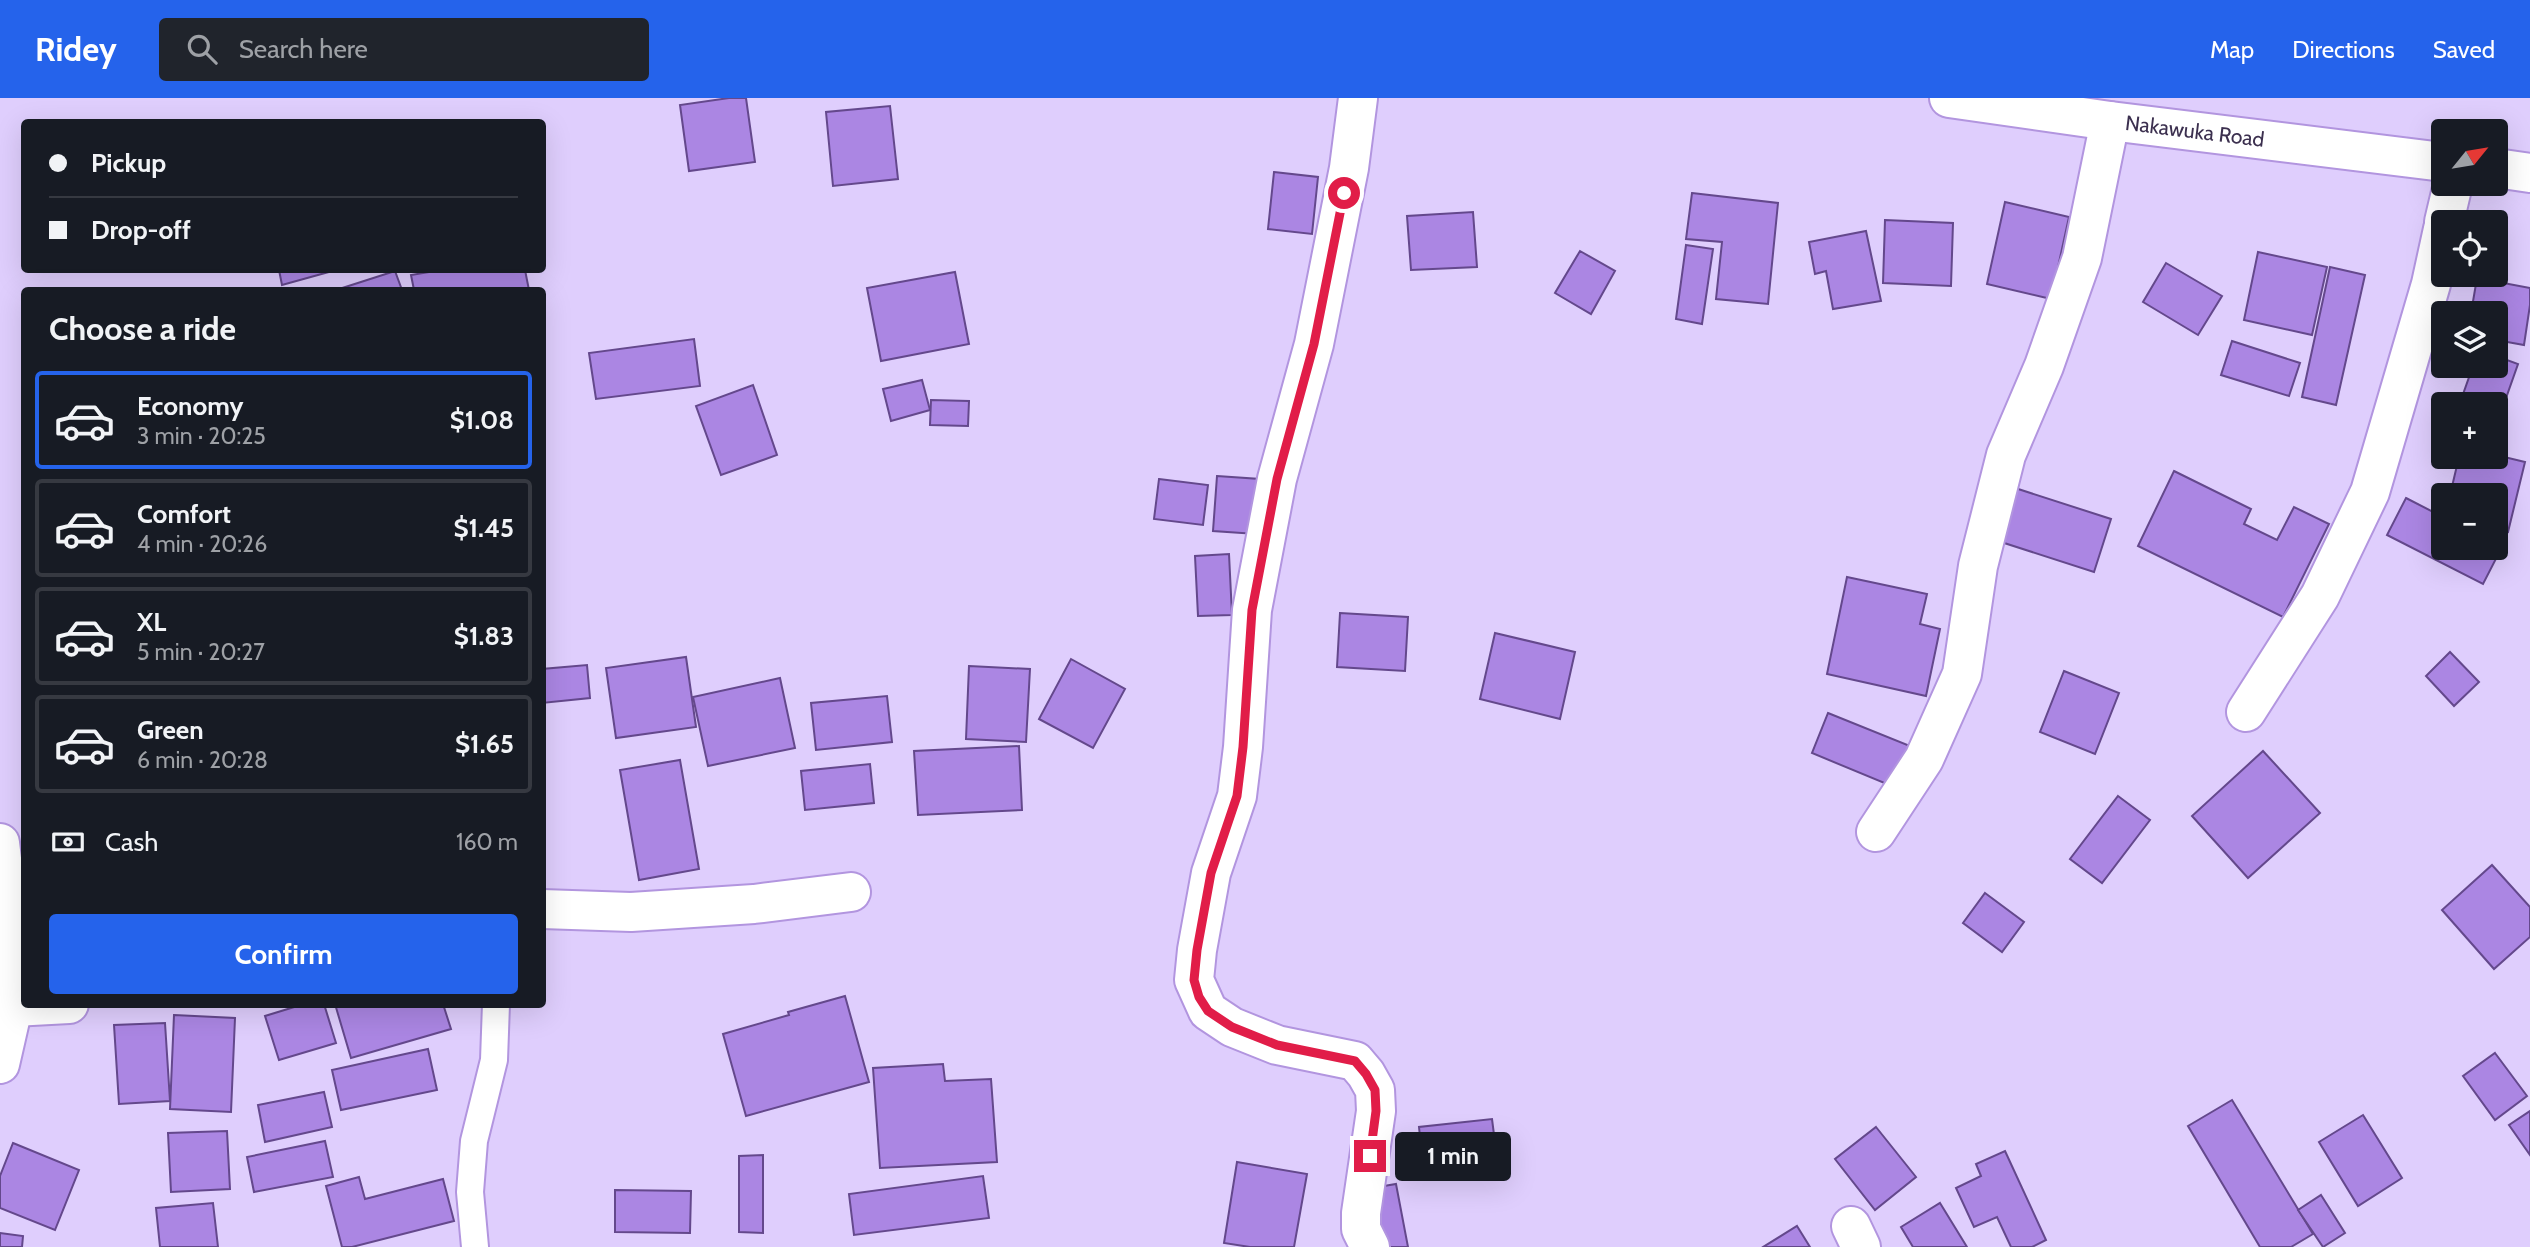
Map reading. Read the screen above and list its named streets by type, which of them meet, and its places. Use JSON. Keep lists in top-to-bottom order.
{
  "streets": {
    "street": ["Nakawuka Road"]
  },
  "north": "top right",
  "page": {
    "header": "Ridey",
    "search": "Search here",
    "nav": ["Map", "Directions", "Saved"],
    "map_buttons": ["+", "−"],
    "banner": ["Pickup", "Drop-off"],
    "heading": "Choose a ride",
    "list": [
      {
        "name": "Economy",
        "note": "3 min · 20:25",
        "value": "$1.08"
      },
      {
        "name": "Comfort",
        "note": "4 min · 20:26",
        "value": "$1.45"
      },
      {
        "name": "XL",
        "note": "5 min · 20:27",
        "value": "$1.83"
      },
      {
        "name": "Green",
        "note": "6 min · 20:28",
        "value": "$1.65"
      }
    ],
    "pay": ["Cash", "160 m"],
    "buttons": "Confirm",
    "bubble": "1 min"
  }
}
